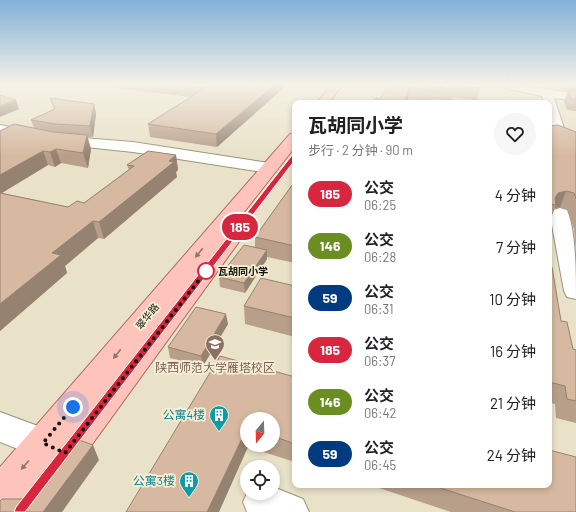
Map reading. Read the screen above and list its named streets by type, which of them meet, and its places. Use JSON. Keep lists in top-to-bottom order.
{
  "streets": {
    "main road": ["翠华路"]
  },
  "places": {
    "other": ["瓦胡同小学"],
    "school or university": ["陕西师范大学雁塔校区"],
    "building": ["公寓4楼", "公寓3楼"]
  },
  "lines": ["bus line 185"],
  "north": "bottom",
  "page": {
    "on_map": "185",
    "heading": ["瓦胡同小学", "步行 · 2 分钟 · 90 m"],
    "list": [
      {
        "mark": "185",
        "name": "公交",
        "note": "06:25",
        "value": "4 分钟"
      },
      {
        "mark": "146",
        "name": "公交",
        "note": "06:28",
        "value": "7 分钟"
      },
      {
        "mark": "59",
        "name": "公交",
        "note": "06:31",
        "value": "10 分钟"
      },
      {
        "mark": "185",
        "name": "公交",
        "note": "06:37",
        "value": "16 分钟"
      },
      {
        "mark": "146",
        "name": "公交",
        "note": "06:42",
        "value": "21 分钟"
      },
      {
        "mark": "59",
        "name": "公交",
        "note": "06:45",
        "value": "24 分钟"
      }
    ]
  }
}
